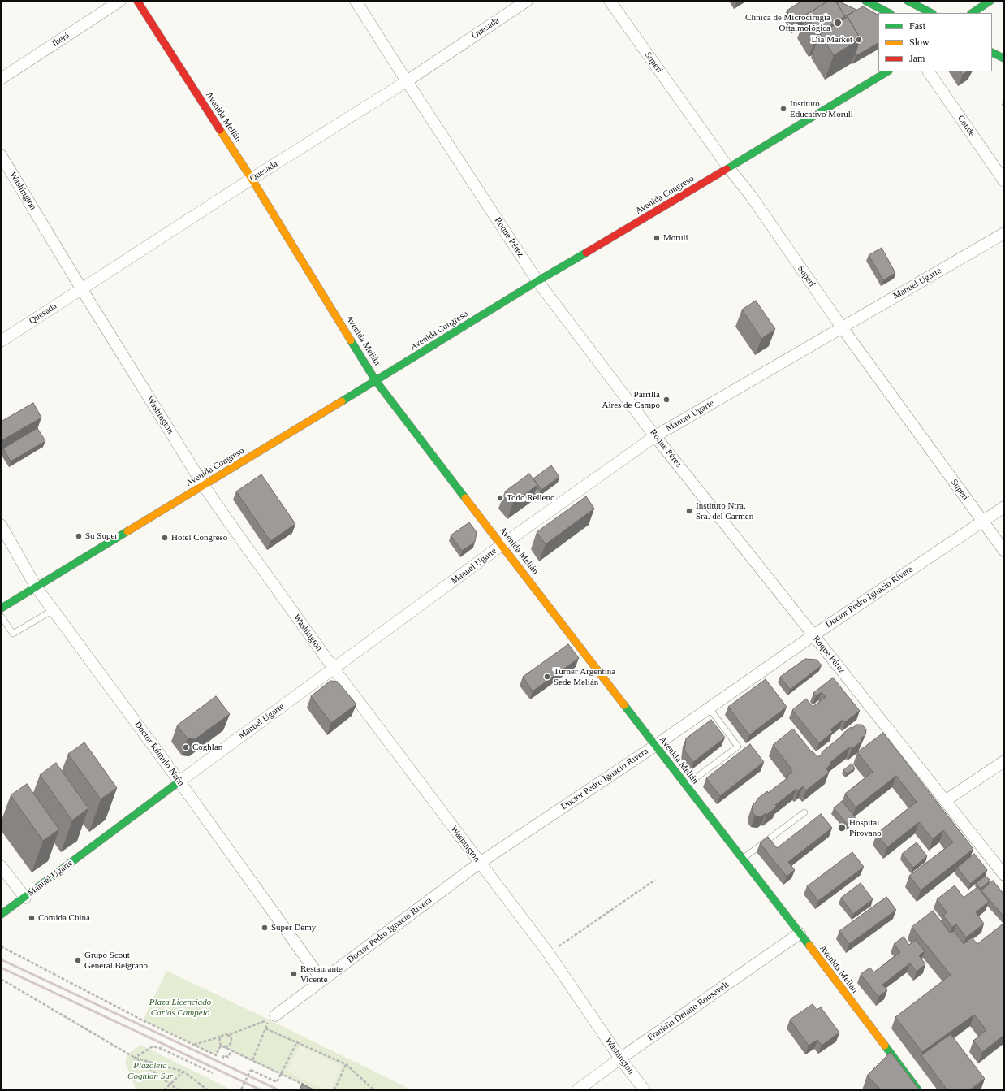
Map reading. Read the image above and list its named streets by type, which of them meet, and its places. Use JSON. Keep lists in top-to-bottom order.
{
  "streets": {
    "street": [
      "Quesada",
      "Iberá",
      "Superí",
      "Avenida Melián",
      "Conde",
      "Washington",
      "Avenida Congreso",
      "Roque Pérez",
      "Manuel Ugarte",
      "Doctor Pedro Ignacio Rivera",
      "Doctor Rómulo Naón",
      "Franklin Delano Roosevelt"
    ]
  },
  "crossings": [
    ["Quesada", "Avenida Melián"],
    ["Quesada", "Washington"],
    ["Quesada", "Roque Pérez"],
    ["Superí", "Avenida Congreso"],
    ["Superí", "Manuel Ugarte"],
    ["Superí", "Doctor Pedro Ignacio Rivera"],
    ["Avenida Melián", "Avenida Congreso"],
    ["Avenida Melián", "Manuel Ugarte"],
    ["Avenida Melián", "Doctor Pedro Ignacio Rivera"],
    ["Avenida Melián", "Franklin Delano Roosevelt"],
    ["Washington", "Avenida Congreso"],
    ["Washington", "Manuel Ugarte"],
    ["Washington", "Doctor Pedro Ignacio Rivera"],
    ["Washington", "Franklin Delano Roosevelt"],
    ["Avenida Congreso", "Roque Pérez"],
    ["Avenida Congreso", "Doctor Rómulo Naón"],
    ["Roque Pérez", "Manuel Ugarte"],
    ["Roque Pérez", "Doctor Pedro Ignacio Rivera"],
    ["Manuel Ugarte", "Doctor Rómulo Naón"],
    ["Doctor Pedro Ignacio Rivera", "Doctor Rómulo Naón"]
  ],
  "parks": ["Plaza Licenciado Carlos Campelo", "Plazoleta Coghlan Sur"],
  "places": [
    "Clínica de Microcirugía Oftalmológica",
    "Dia Market",
    "Instituto Educativo Moruli",
    "Moruli",
    "Parrilla Aires de Campo",
    "Todo Relleno",
    "Instituto Ntra. Sra. del Carmen",
    "Su Super",
    "Hotel Congreso",
    "Turner Argentina Sede Melián",
    "Coghlan",
    "Hospital Pirovano",
    "Comida China",
    "Super Demy",
    "Grupo Scout General Belgrano",
    "Restaurante Vicente"
  ],
  "legend": ["Fast", "Slow", "Jam"]
}
